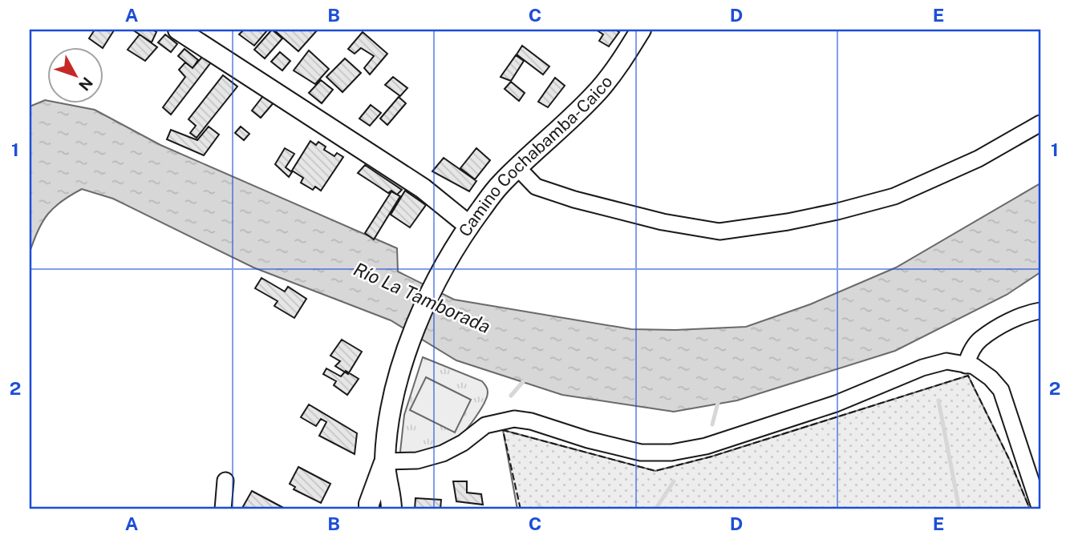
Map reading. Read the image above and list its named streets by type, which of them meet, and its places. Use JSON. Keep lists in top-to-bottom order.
{
  "streets": {
    "main road": ["Camino Cochabamba-Caico"]
  },
  "water": ["Río La Tamborada"],
  "north": "bottom right",
  "grid": {
    "columns": [
      "A",
      "B",
      "C",
      "D",
      "E"
    ],
    "rows": ["1", "2"]
  }
}
